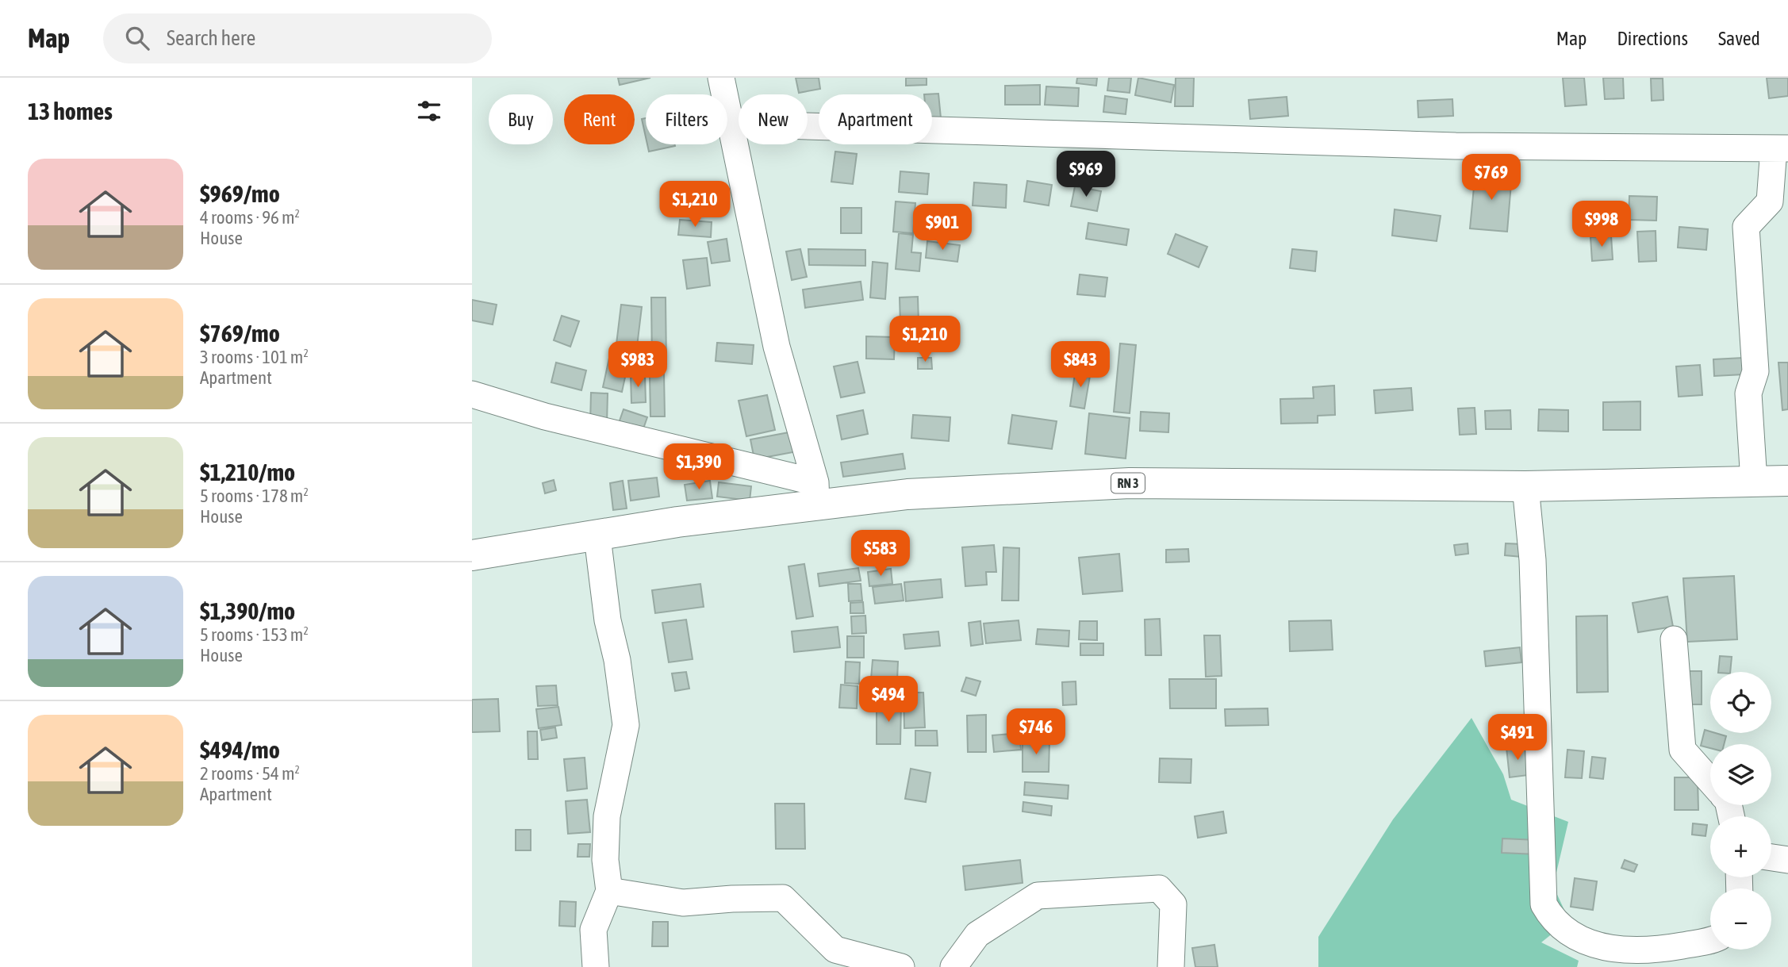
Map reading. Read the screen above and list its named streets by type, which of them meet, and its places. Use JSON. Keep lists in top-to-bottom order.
{
  "streets": {
    "highway": ["RN 3"]
  },
  "page": {
    "header": "Map",
    "search": "Search here",
    "nav": ["Map", "Directions", "Saved"],
    "heading": "13 homes",
    "chip": [
      "Buy",
      "Rent",
      "Filters",
      "New",
      "Apartment"
    ],
    "list": [
      {
        "name": "$969/mo",
        "note": "4 rooms · 96 m² · House"
      },
      {
        "name": "$769/mo",
        "note": "3 rooms · 101 m² · Apartment"
      },
      {
        "name": "$1,210/mo",
        "note": "5 rooms · 178 m² · House"
      },
      {
        "name": "$1,390/mo",
        "note": "5 rooms · 153 m² · House"
      },
      {
        "name": "$494/mo",
        "note": "2 rooms · 54 m² · Apartment"
      }
    ],
    "price": [
      "$969",
      "$769",
      "$1,210",
      "$998",
      "$901",
      "$1,210",
      "$983",
      "$843",
      "$1,390",
      "$583",
      "$494",
      "$746",
      "$491"
    ],
    "map_buttons": ["+", "−"]
  }
}
